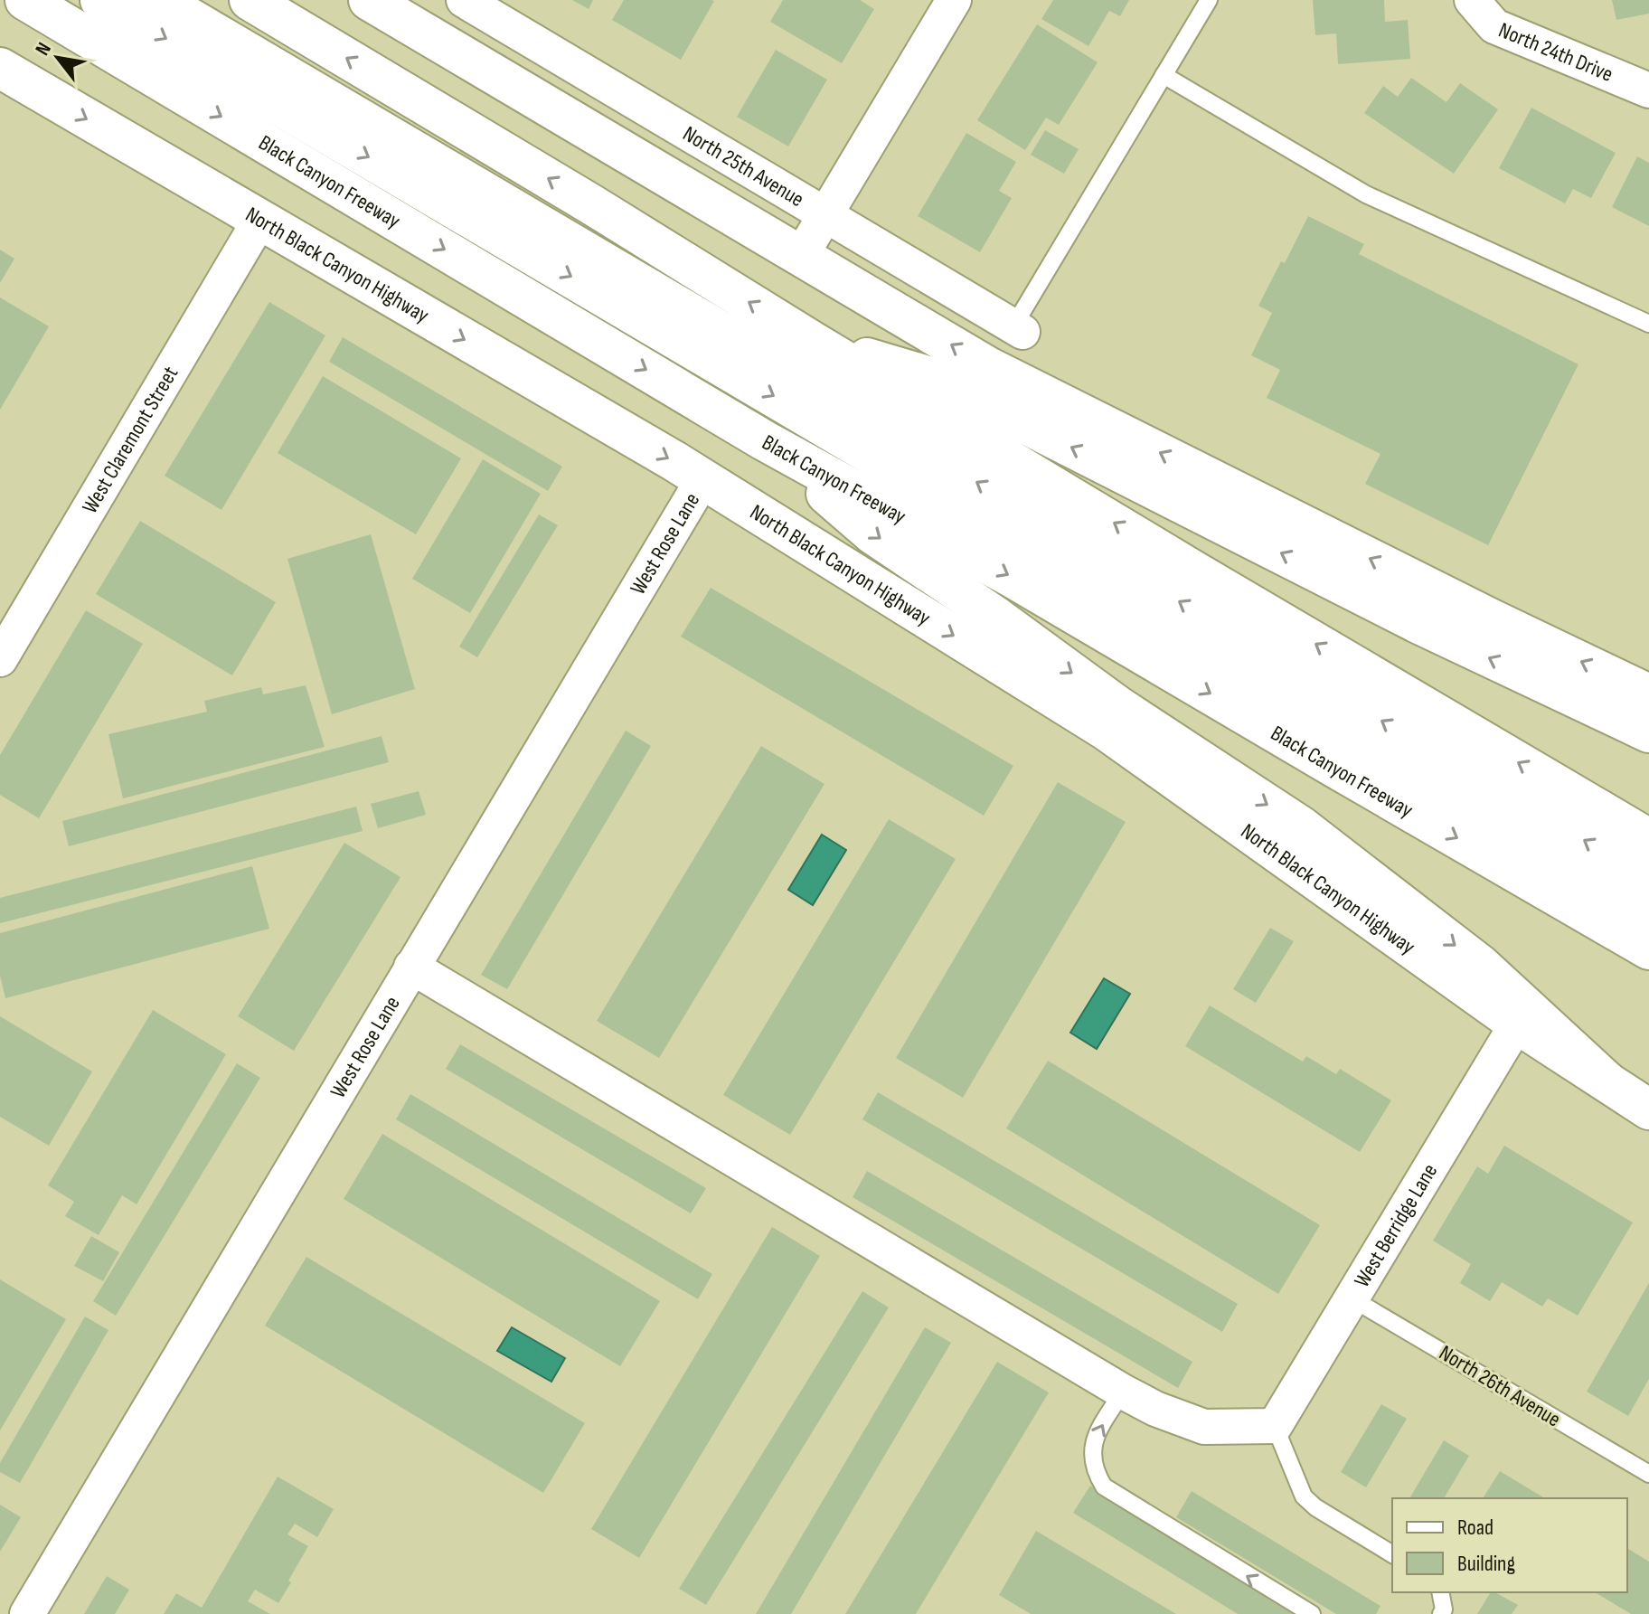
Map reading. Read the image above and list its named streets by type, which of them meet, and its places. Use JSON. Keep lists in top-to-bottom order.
{
  "streets": {
    "main road": ["Black Canyon Freeway", "North Black Canyon Highway"],
    "street": [
      "North 24th Drive",
      "North 25th Avenue",
      "West Claremont Street",
      "West Rose Lane",
      "West Berridge Lane"
    ],
    "lane": ["North 26th Avenue"]
  },
  "crossings": [
    ["North Black Canyon Highway", "West Claremont Street"],
    ["North Black Canyon Highway", "West Rose Lane"],
    ["North Black Canyon Highway", "West Berridge Lane"],
    ["West Berridge Lane", "North 26th Avenue"]
  ],
  "legend": ["Road", "Building"],
  "north": "top left"
}
